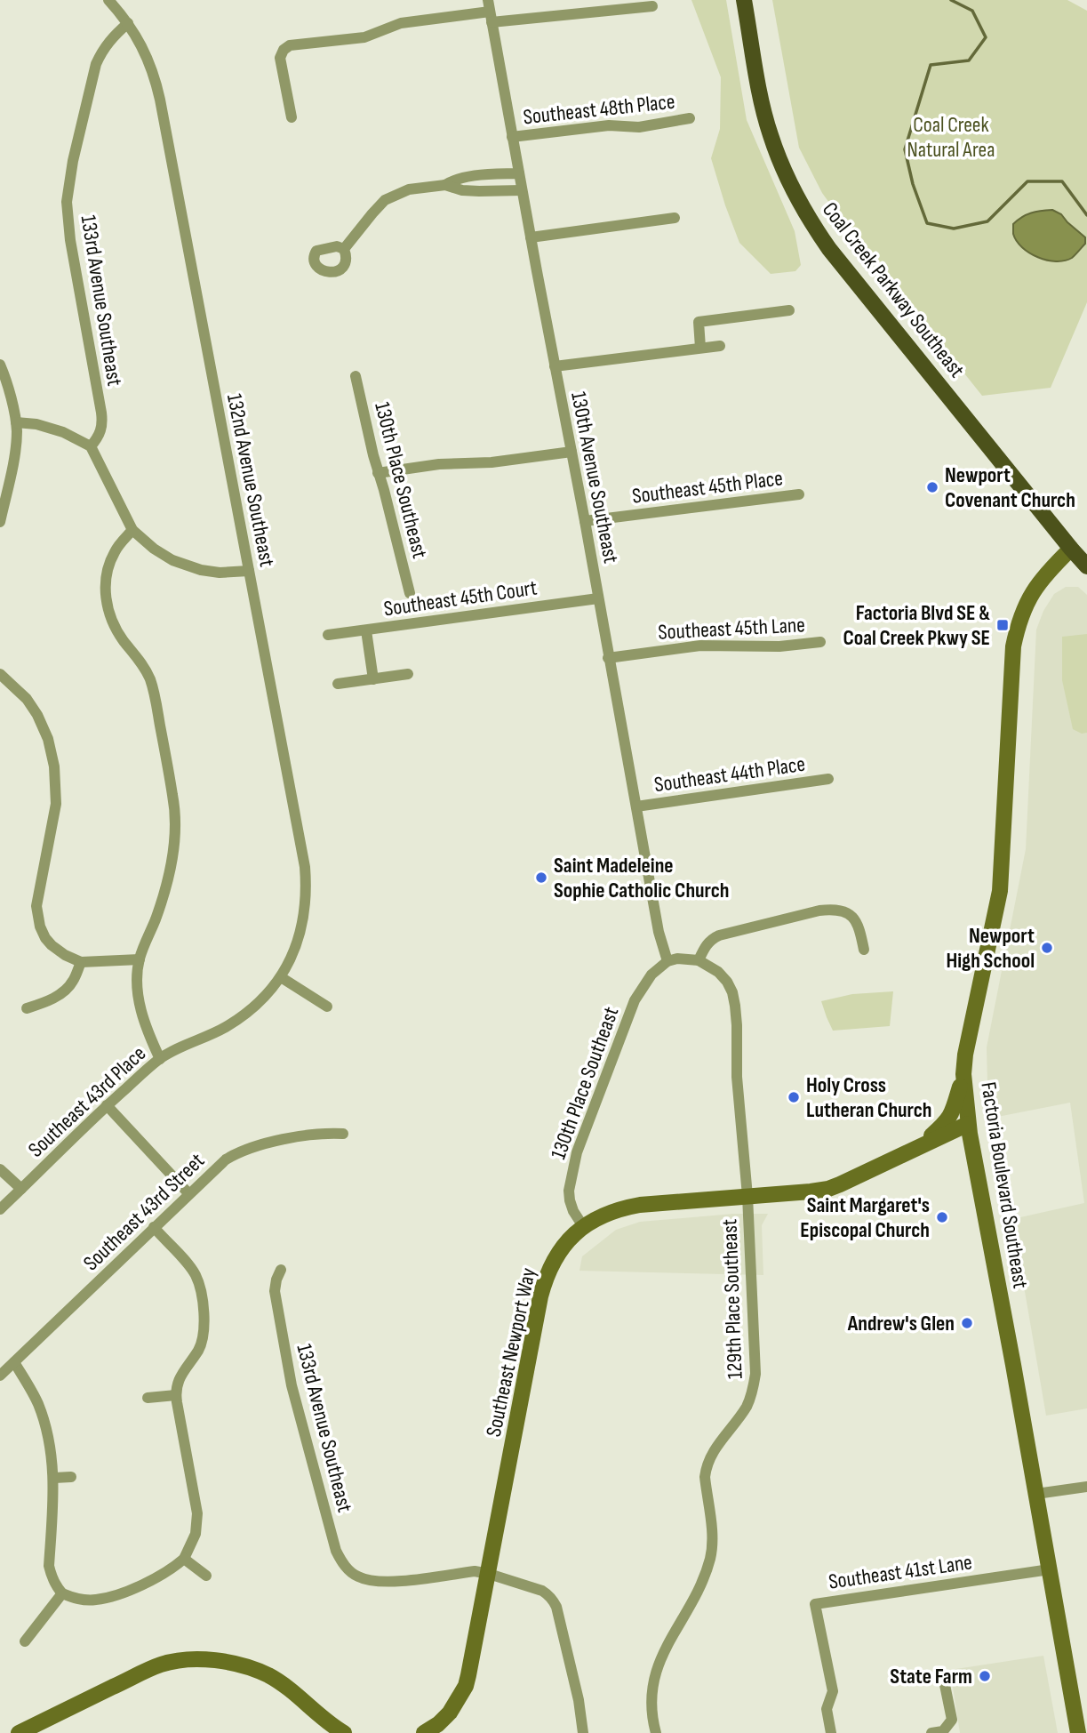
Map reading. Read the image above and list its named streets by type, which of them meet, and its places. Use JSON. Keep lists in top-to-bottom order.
{
  "streets": {
    "main road": ["Coal Creek Parkway Southeast", "Factoria Boulevard Southeast", "Southeast Newport Way"],
    "street": [
      "Southeast 48th Place",
      "133rd Avenue Southeast",
      "130th Avenue Southeast",
      "132nd Avenue Southeast",
      "130th Place Southeast",
      "Southeast 45th Place",
      "Southeast 45th Court",
      "Southeast 45th Lane",
      "Southeast 44th Place",
      "Southeast 43rd Place",
      "Southeast 43rd Street",
      "129th Place Southeast",
      "Southeast 41st Lane"
    ]
  },
  "crossings": [
    ["Southeast 48th Place", "130th Avenue Southeast"],
    ["Coal Creek Parkway Southeast", "Factoria Boulevard Southeast"],
    ["133rd Avenue Southeast", "132nd Avenue Southeast"],
    ["133rd Avenue Southeast", "Southeast Newport Way"],
    ["130th Avenue Southeast", "130th Place Southeast"],
    ["130th Avenue Southeast", "Southeast 45th Place"],
    ["130th Avenue Southeast", "Southeast 45th Court"],
    ["130th Avenue Southeast", "Southeast 45th Lane"],
    ["130th Avenue Southeast", "Southeast 44th Place"],
    ["132nd Avenue Southeast", "Southeast 43rd Place"],
    ["130th Place Southeast", "Southeast Newport Way"],
    ["Factoria Boulevard Southeast", "Southeast Newport Way"],
    ["Factoria Boulevard Southeast", "Southeast 41st Lane"],
    ["129th Place Southeast", "Southeast Newport Way"]
  ],
  "parks": ["Coal Creek Natural Area"],
  "places": {
    "other": [
      "Newport Covenant Church",
      "Saint Madeleine Sophie Catholic Church",
      "Newport High School",
      "Holy Cross Lutheran Church",
      "Saint Margaret's Episcopal Church",
      "Andrew's Glen",
      "State Farm"
    ],
    "transit": ["Factoria Blvd SE & Coal Creek Pkwy SE"]
  }
}
